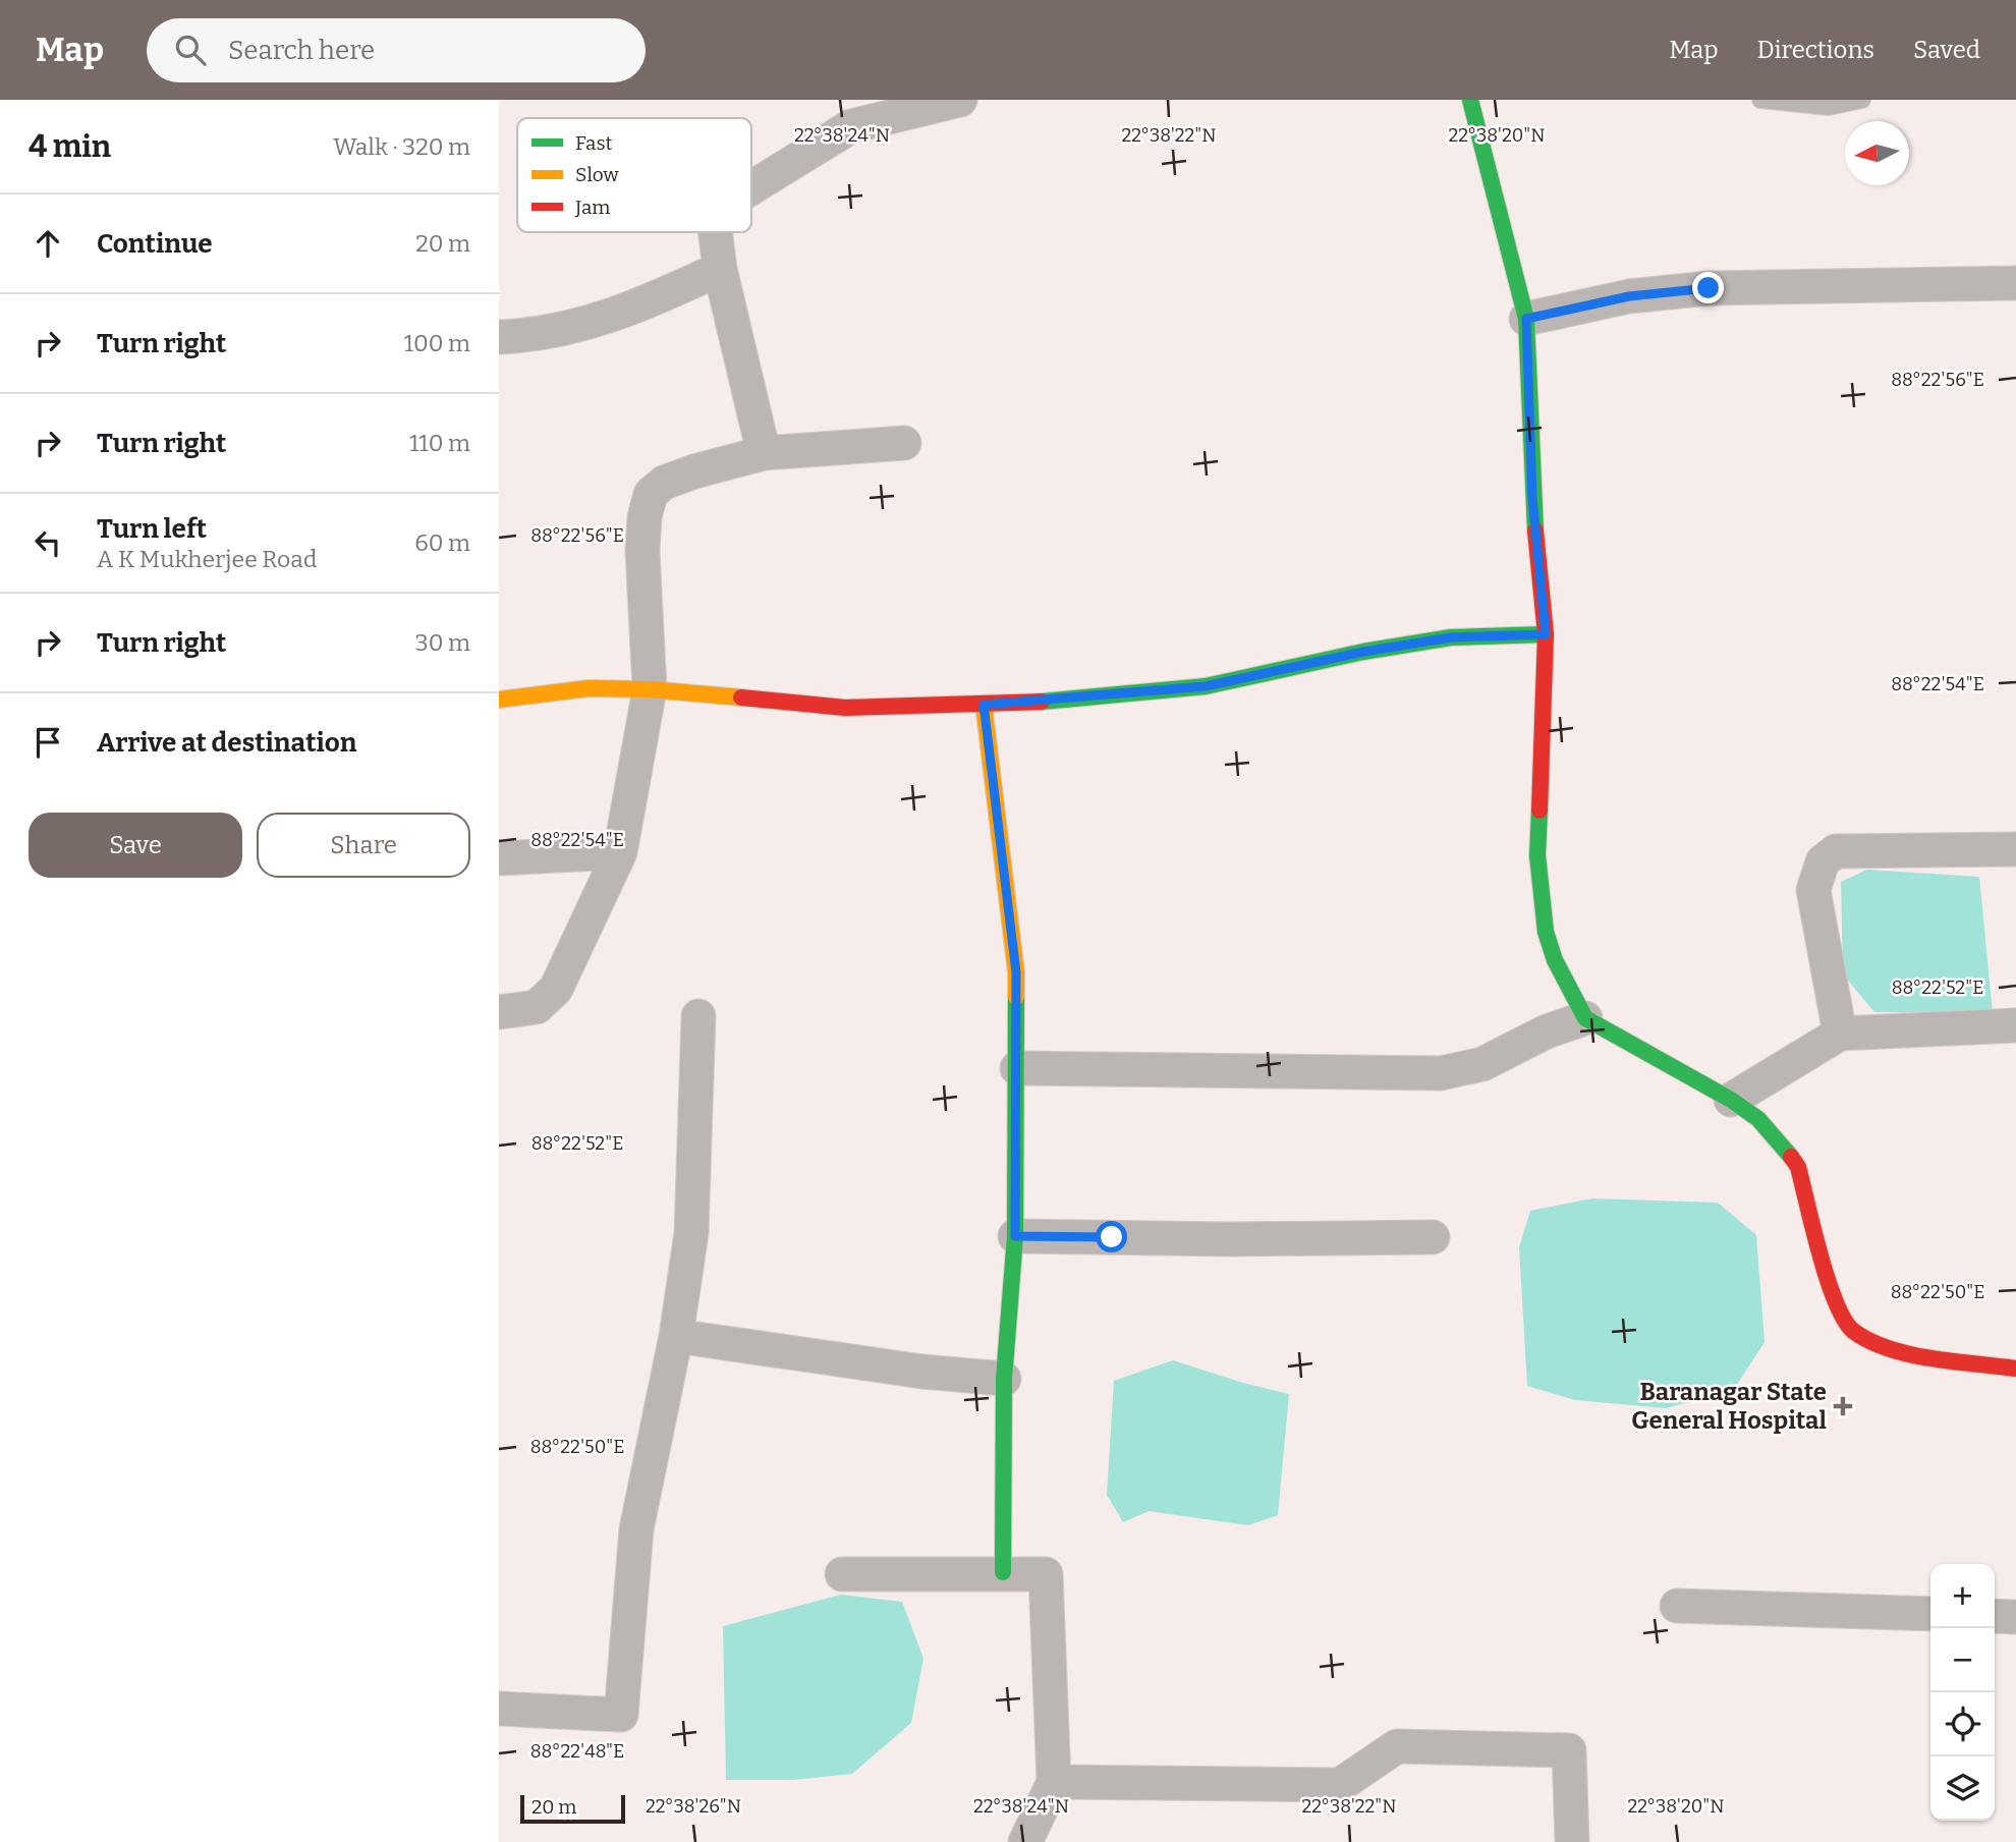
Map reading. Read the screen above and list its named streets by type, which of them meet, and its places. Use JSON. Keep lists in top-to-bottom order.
{
  "places": {
    "health": ["Baranagar State General Hospital"]
  },
  "legend": ["Fast", "Slow", "Jam"],
  "scale_bar": "20 m",
  "north": "left",
  "page": {
    "header": "Map",
    "search": "Search here",
    "nav": ["Map", "Directions", "Saved"],
    "heading": ["4 min", "Walk · 320 m"],
    "list": [
      ["Continue", "20 m"],
      ["Turn right", "100 m"],
      ["Turn right", "110 m"],
      ["Turn left", "A K Mukherjee Road", "60 m"],
      ["Turn right", "30 m"],
      "Arrive at destination"
    ],
    "buttons": ["Save", "Share"],
    "map_buttons": ["+", "−"],
    "scale": "20 m"
  },
  "coordinates": [
    "22°38'24\"N",
    "22°38'22\"N",
    "22°38'20\"N",
    "88°22'56\"E",
    "88°22'54\"E",
    "88°22'52\"E",
    "88°22'50\"E",
    "88°22'48\"E",
    "22°38'26\"N"
  ]
}
